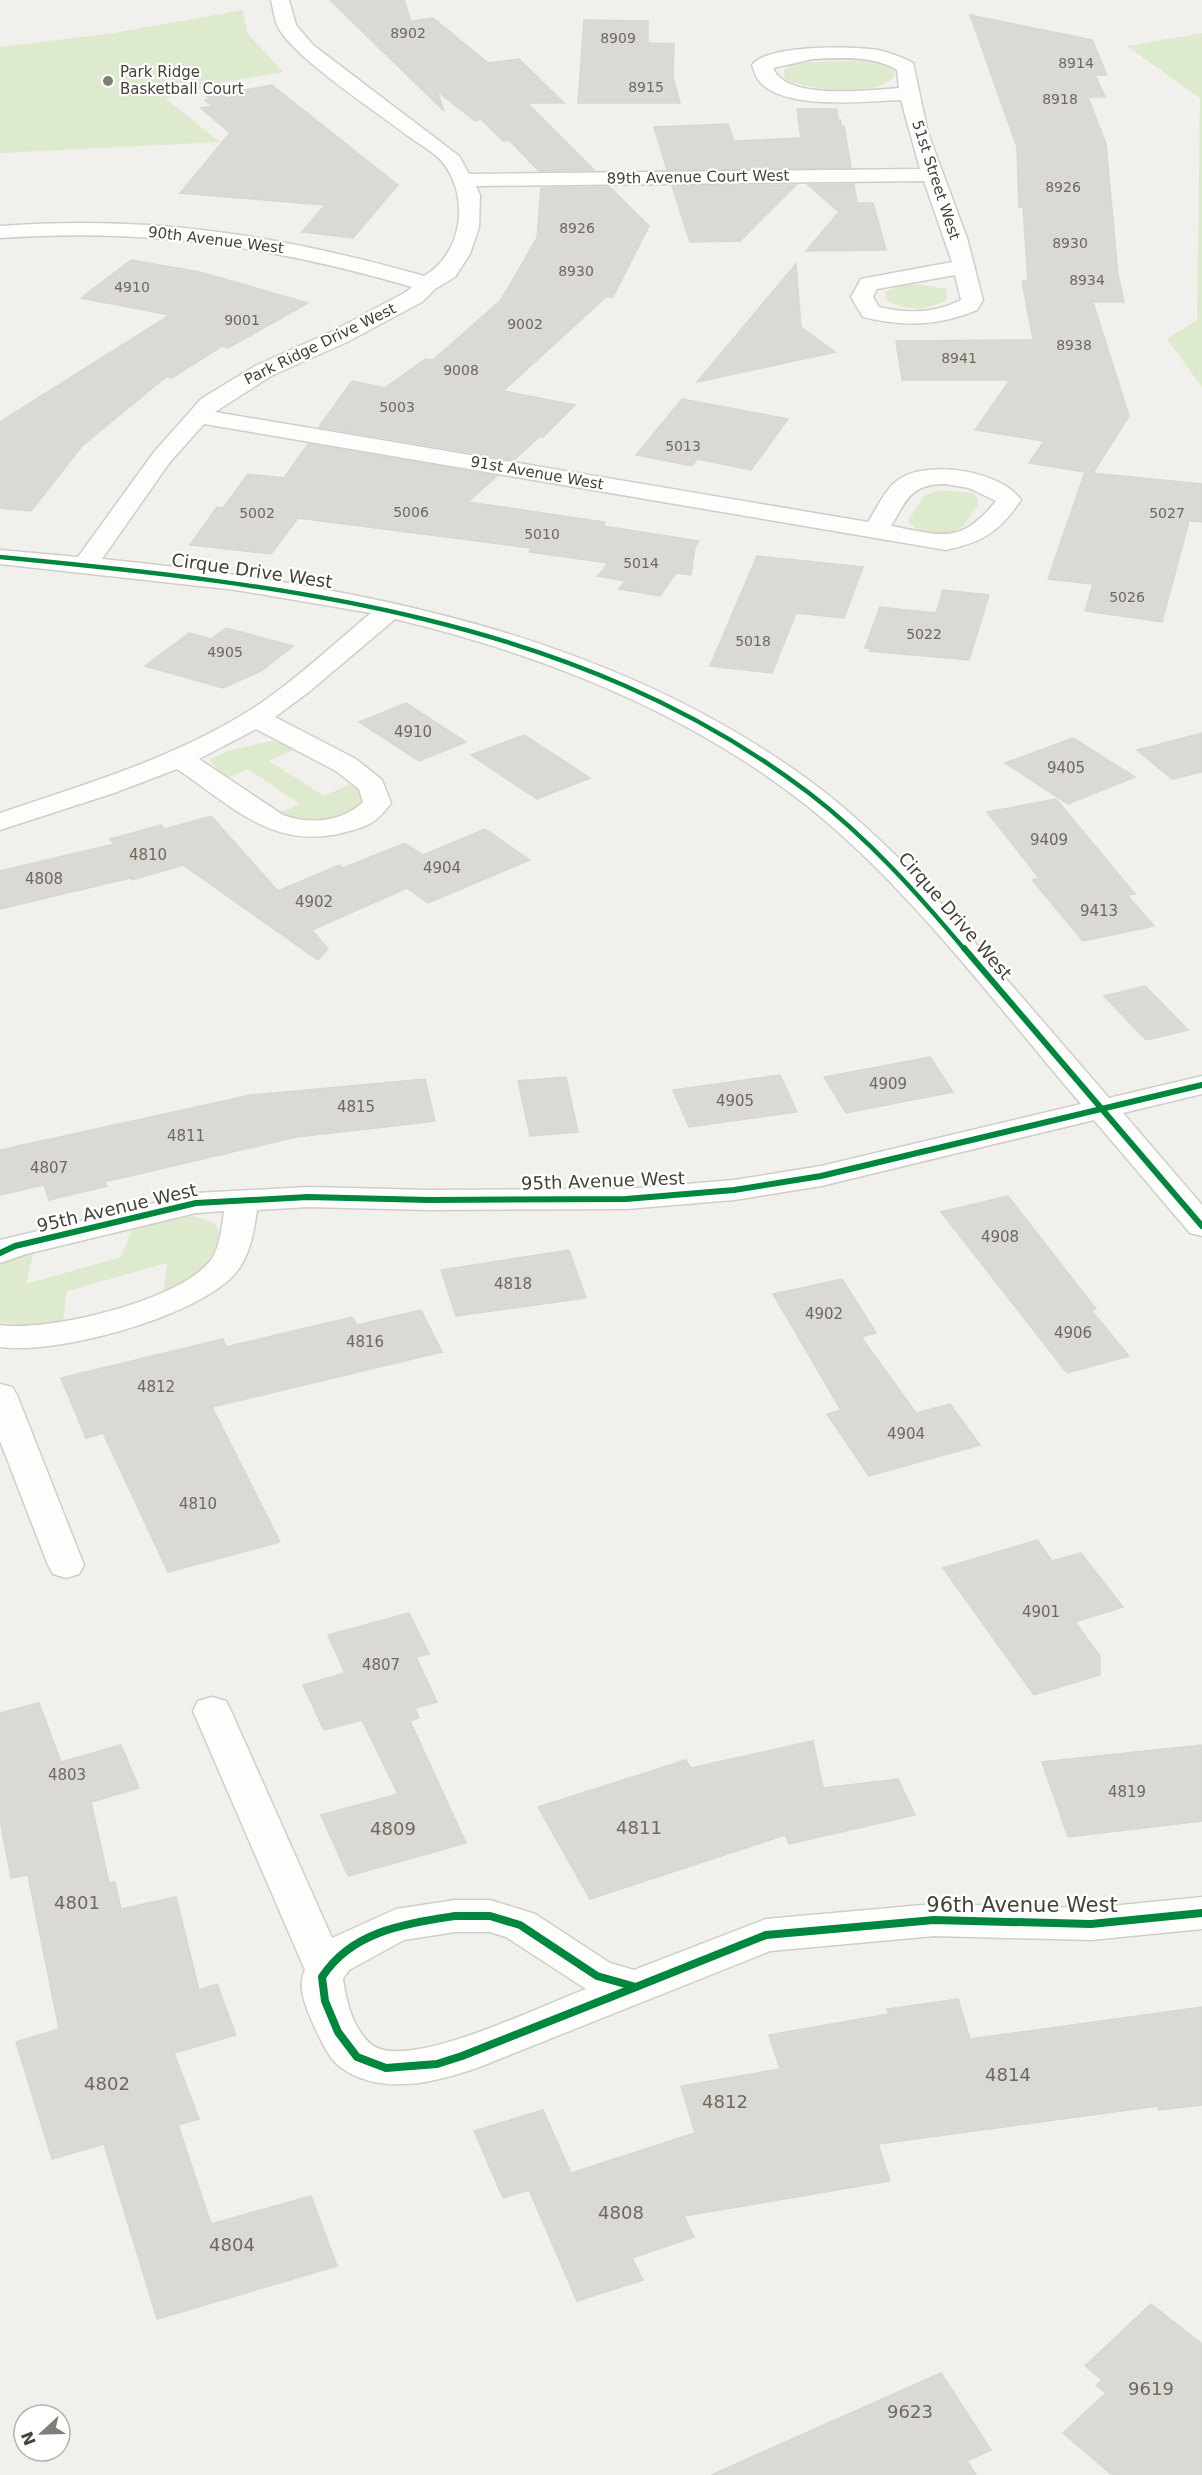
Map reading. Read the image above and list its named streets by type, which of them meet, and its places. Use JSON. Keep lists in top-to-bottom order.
{
  "streets": {
    "street": [
      "89th Avenue Court West",
      "51st Street West",
      "90th Avenue West",
      "Park Ridge Drive West",
      "91st Avenue West",
      "Cirque Drive West",
      "95th Avenue West",
      "96th Avenue West"
    ]
  },
  "crossings": [
    ["89th Avenue Court West", "51st Street West"],
    ["89th Avenue Court West", "Park Ridge Drive West"],
    ["90th Avenue West", "Park Ridge Drive West"],
    ["Park Ridge Drive West", "91st Avenue West"],
    ["Park Ridge Drive West", "Cirque Drive West"],
    ["Cirque Drive West", "95th Avenue West"]
  ],
  "places": ["Park Ridge Basketball Court"],
  "house_numbers": [
    "8902",
    "8909",
    "8914",
    "8915",
    "8918",
    "8926",
    "8926",
    "8930",
    "8930",
    "8934",
    "4910",
    "9001",
    "9002",
    "8938",
    "8941",
    "9008",
    "5003",
    "5013",
    "5006",
    "5002",
    "5027",
    "5010",
    "5014",
    "5026",
    "5022",
    "5018",
    "4905",
    "4910",
    "9405",
    "9409",
    "4810",
    "4904",
    "4808",
    "4902",
    "9413",
    "4909",
    "4905",
    "4815",
    "4811",
    "4807",
    "4908",
    "4818",
    "4902",
    "4906",
    "4816",
    "4812",
    "4904",
    "4810",
    "4901",
    "4807",
    "4803",
    "4819",
    "4811",
    "4809",
    "4801",
    "4814",
    "4802",
    "4812",
    "4808",
    "4804",
    "9619",
    "9623"
  ],
  "north": "left"
}
